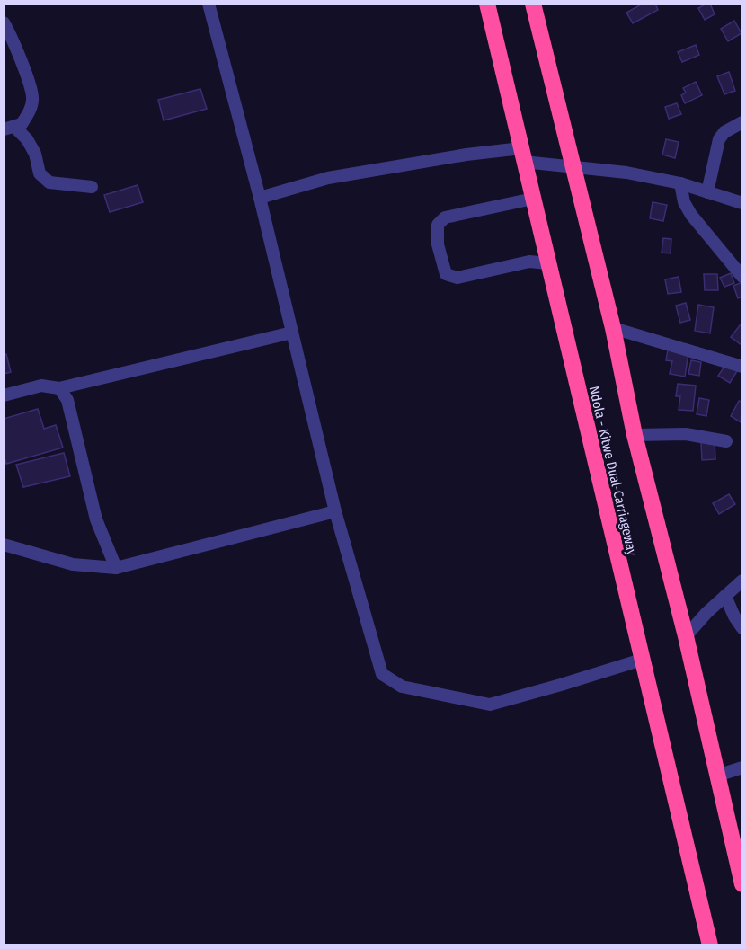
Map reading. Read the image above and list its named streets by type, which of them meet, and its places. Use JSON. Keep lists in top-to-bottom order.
{
  "streets": {
    "highway": ["Ndola - Kitwe Dual-Carriageway"]
  }
}
